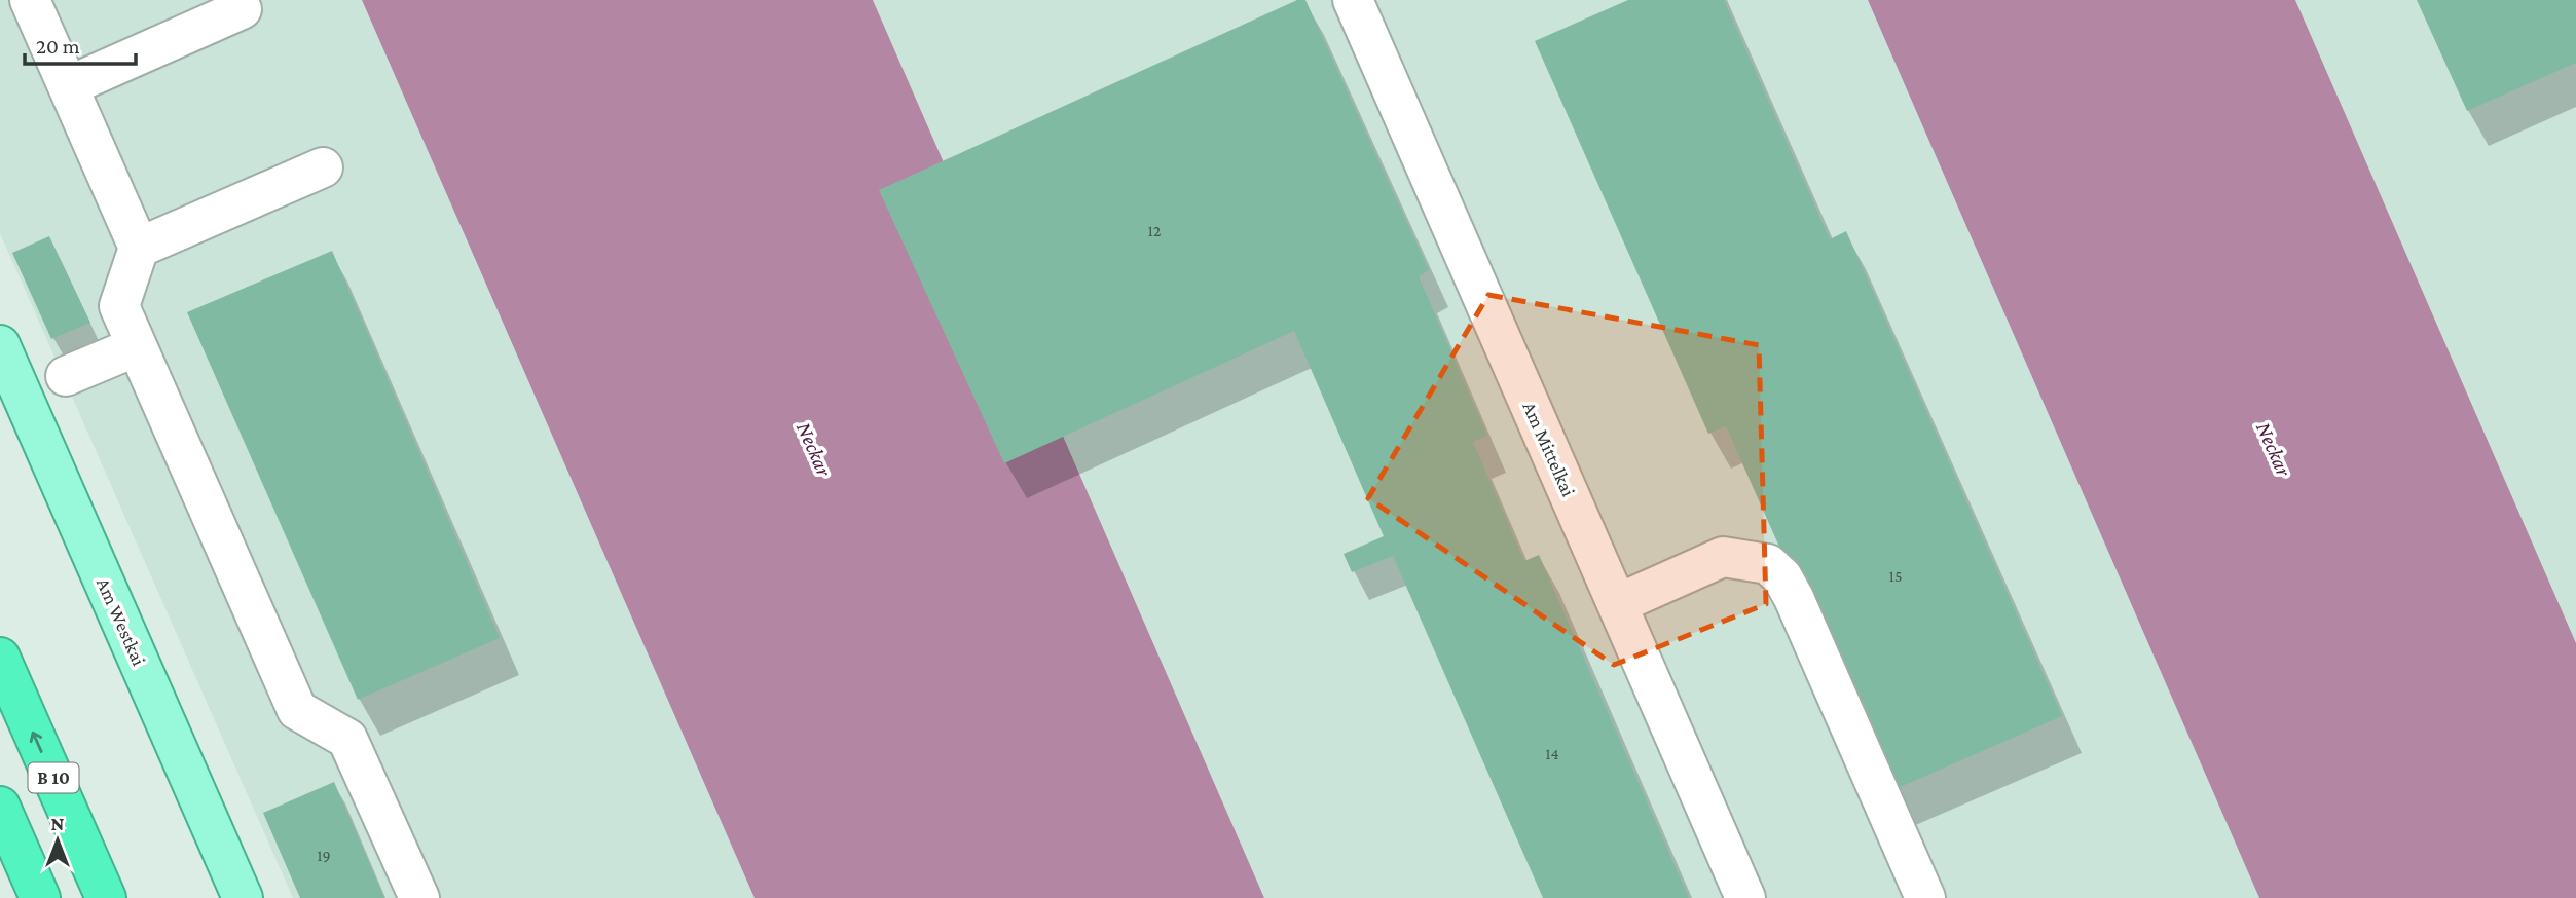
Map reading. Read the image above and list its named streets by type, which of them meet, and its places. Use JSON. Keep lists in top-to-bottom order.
{
  "streets": {
    "highway": ["B 10"],
    "main road": ["Am Westkai"],
    "street": ["Am Mittelkai"]
  },
  "water": ["Neckar"],
  "house_numbers": [
    "12",
    "15",
    "14",
    "19"
  ],
  "scale_bar": "20 m",
  "north": "top"
}
